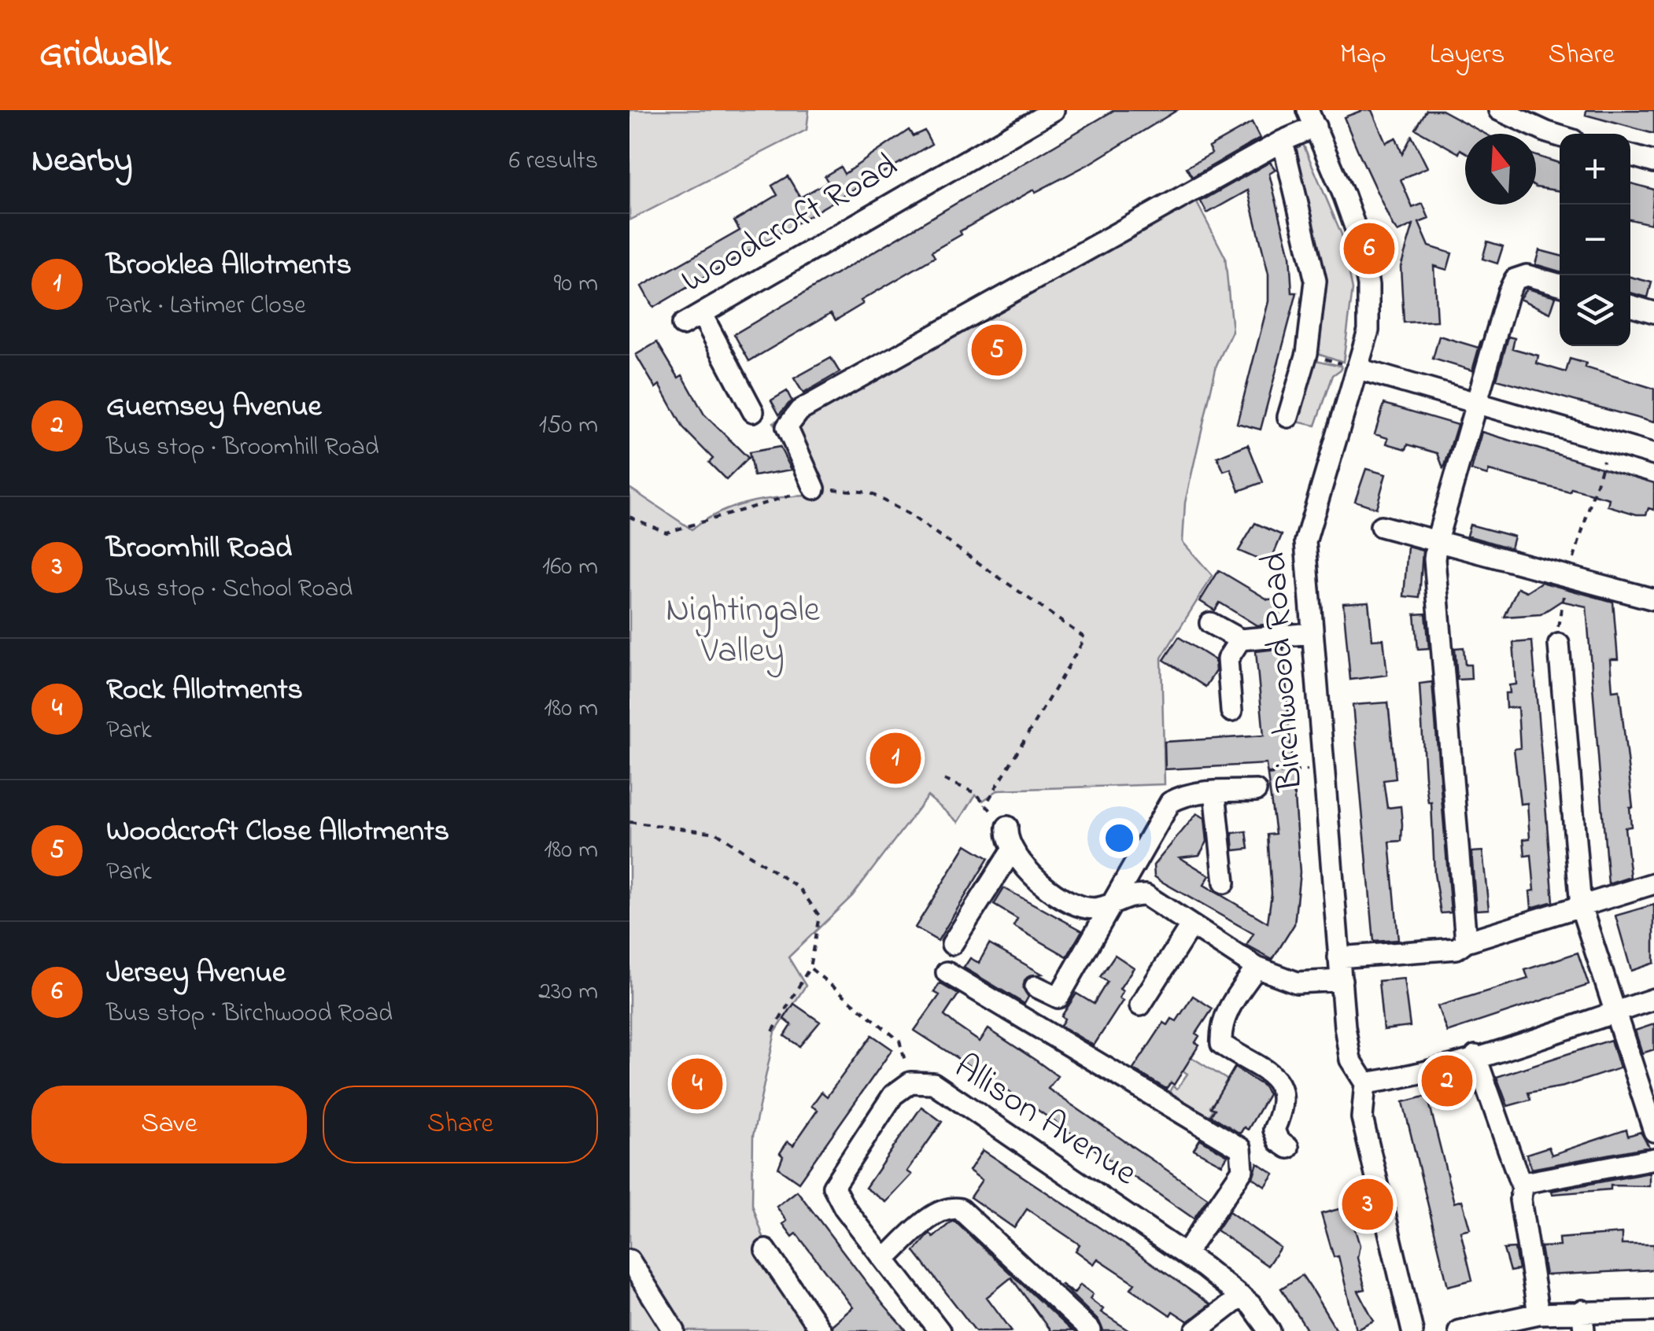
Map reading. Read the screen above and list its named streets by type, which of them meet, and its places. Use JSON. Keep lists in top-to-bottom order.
{
  "streets": {
    "street": ["Woodcroft Road", "Birchwood Road", "Allison Avenue"]
  },
  "parks": ["Nightingale Valley"],
  "north": "top",
  "page": {
    "header": "Gridwalk",
    "nav": ["Map", "Layers", "Share"],
    "heading": ["Nearby", "6 results"],
    "map_buttons": ["+", "−"],
    "list": [
      {
        "mark": "1",
        "name": "Brooklea Allotments",
        "note": "Park · Latimer Close",
        "value": "90 m"
      },
      {
        "mark": "2",
        "name": "Guernsey Avenue",
        "note": "Bus stop · Broomhill Road",
        "value": "150 m"
      },
      {
        "mark": "3",
        "name": "Broomhill Road",
        "note": "Bus stop · School Road",
        "value": "160 m"
      },
      {
        "mark": "4",
        "name": "Rock Allotments",
        "note": "Park",
        "value": "180 m"
      },
      {
        "mark": "5",
        "name": "Woodcroft Close Allotments",
        "note": "Park",
        "value": "180 m"
      },
      {
        "mark": "6",
        "name": "Jersey Avenue",
        "note": "Bus stop · Birchwood Road",
        "value": "230 m"
      }
    ],
    "pins": [
      "6",
      "5",
      "1",
      "2",
      "4",
      "3"
    ],
    "buttons": ["Save", "Share"]
  }
}
